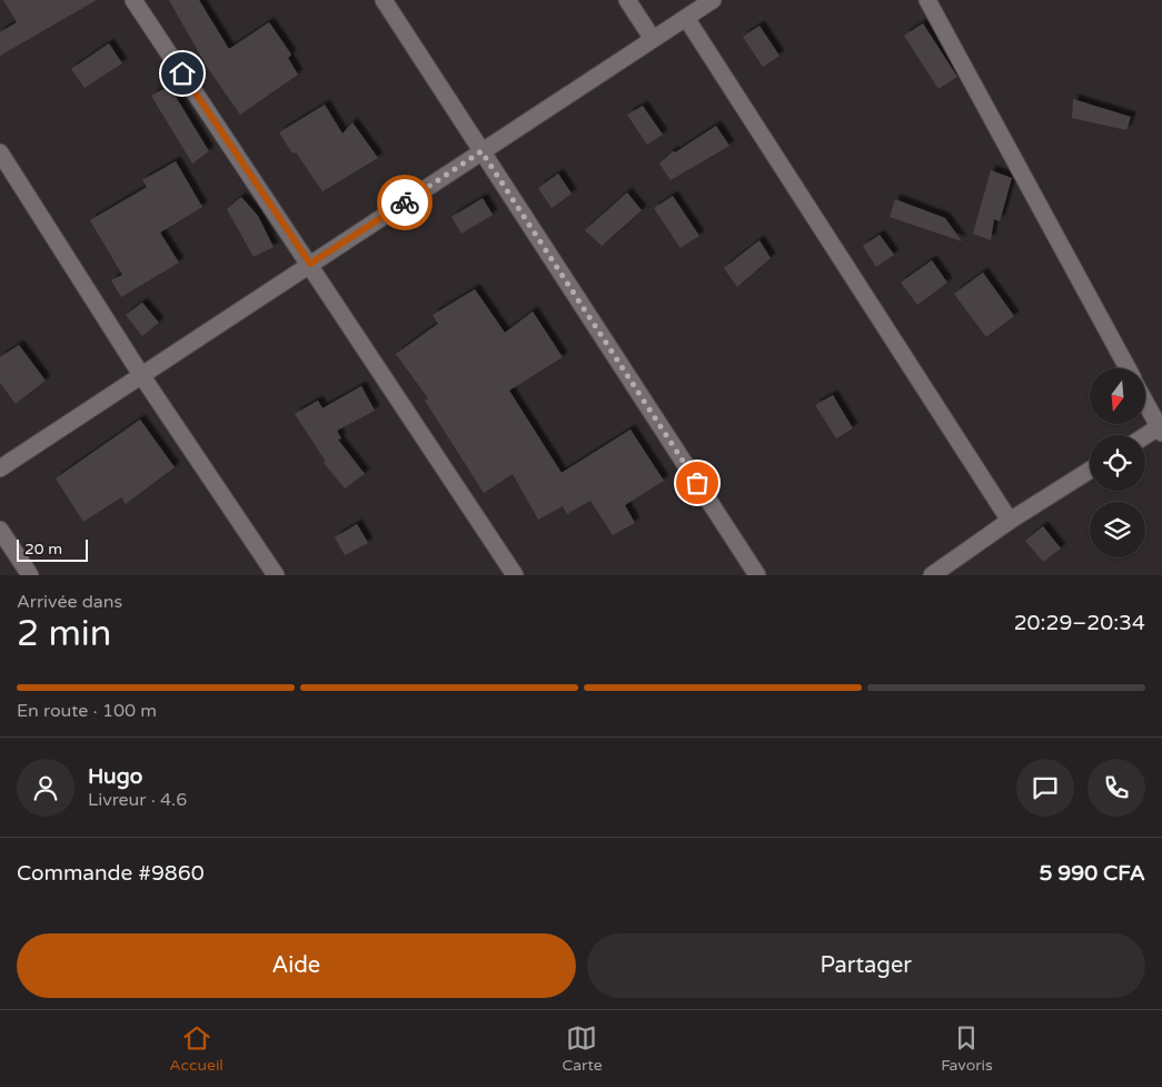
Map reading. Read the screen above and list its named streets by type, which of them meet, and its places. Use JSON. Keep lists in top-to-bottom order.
{
  "scale_bar": "20 m",
  "north": "bottom",
  "page": {
    "scale": "20 m",
    "heading": ["2 min", "Arrivée dans", "20:29–20:34"],
    "panel": [
      "Hugo",
      "Livreur · 4.6",
      "Commande #9860",
      "5 990 CFA"
    ],
    "bar": "En route · 100 m",
    "buttons": ["Aide", "Partager"],
    "tabs": ["Accueil", "Carte", "Favoris"]
  }
}
